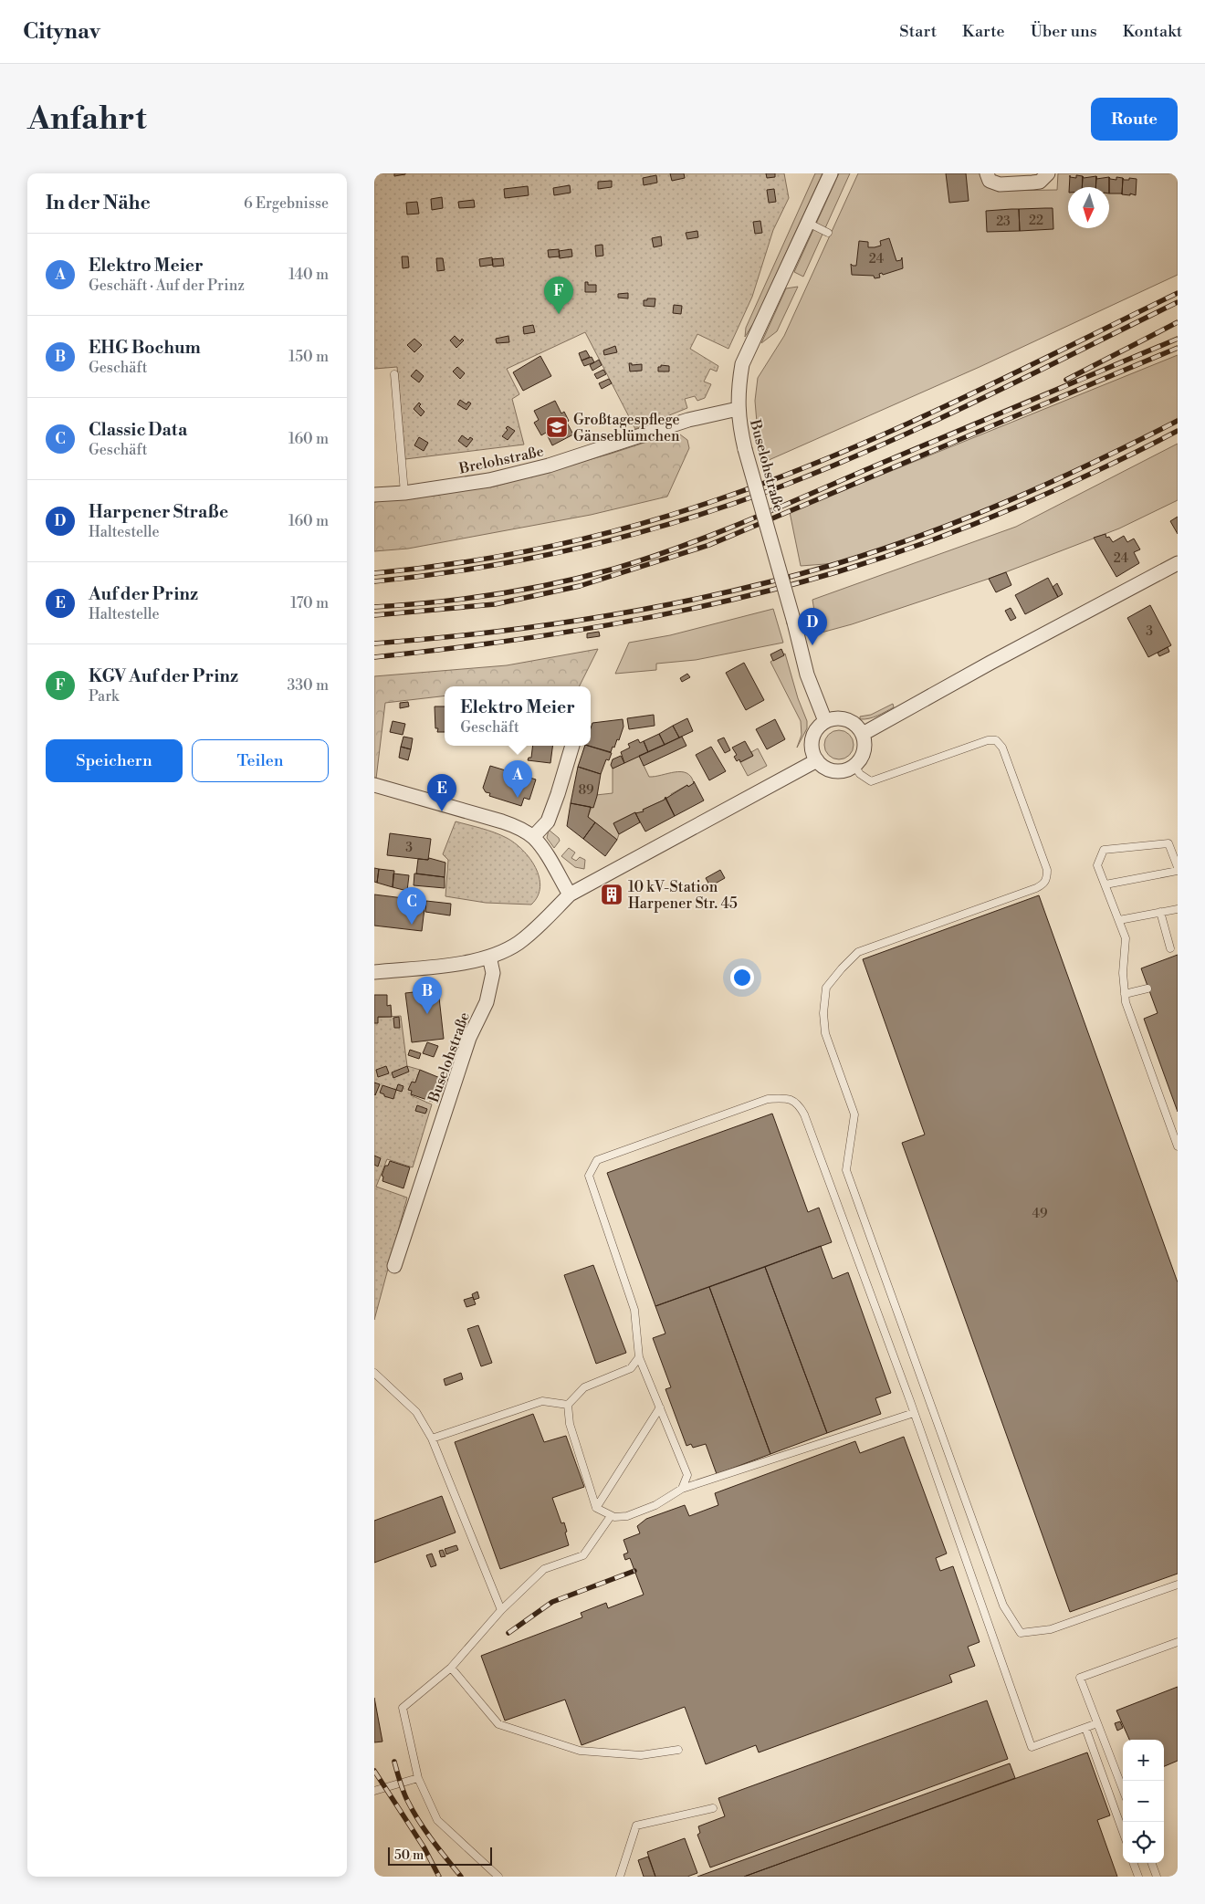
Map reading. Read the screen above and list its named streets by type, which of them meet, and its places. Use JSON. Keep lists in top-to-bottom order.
{
  "streets": {
    "street": ["Brelohstraße", "Buselohstraße"]
  },
  "crossings": [
    ["Brelohstraße", "Buselohstraße"]
  ],
  "places": {
    "school or university": ["Großtagespflege Gänseblümchen"],
    "building": ["10 kV-Station Harpener Str. 45"]
  },
  "house_numbers": [
    "22",
    "23",
    "24",
    "24",
    "3",
    "89",
    "3",
    "49"
  ],
  "scale_bar": "50 m",
  "north": "bottom",
  "page": {
    "header": "Citynav",
    "nav": [
      "Start",
      "Karte",
      "Über uns",
      "Kontakt"
    ],
    "buttons": [
      "Route",
      ["Speichern", "Teilen"]
    ],
    "title": "Anfahrt",
    "heading": ["In der Nähe", "6 Ergebnisse"],
    "list": [
      {
        "mark": "A",
        "name": "Elektro Meier",
        "note": "Geschäft · Auf der Prinz",
        "value": "140 m"
      },
      {
        "mark": "B",
        "name": "EHG Bochum",
        "note": "Geschäft",
        "value": "150 m"
      },
      {
        "mark": "C",
        "name": "Classic Data",
        "note": "Geschäft",
        "value": "160 m"
      },
      {
        "mark": "D",
        "name": "Harpener Straße",
        "note": "Haltestelle",
        "value": "160 m"
      },
      {
        "mark": "E",
        "name": "Auf der Prinz",
        "note": "Haltestelle",
        "value": "170 m"
      },
      {
        "mark": "F",
        "name": "KGV Auf der Prinz",
        "note": "Park",
        "value": "330 m"
      }
    ],
    "pins": [
      "F",
      "D",
      "A",
      "E",
      "C",
      "B"
    ],
    "popup": ["Elektro Meier", "Geschäft"],
    "map_buttons": ["+", "−"],
    "scale": "50 m"
  }
}
